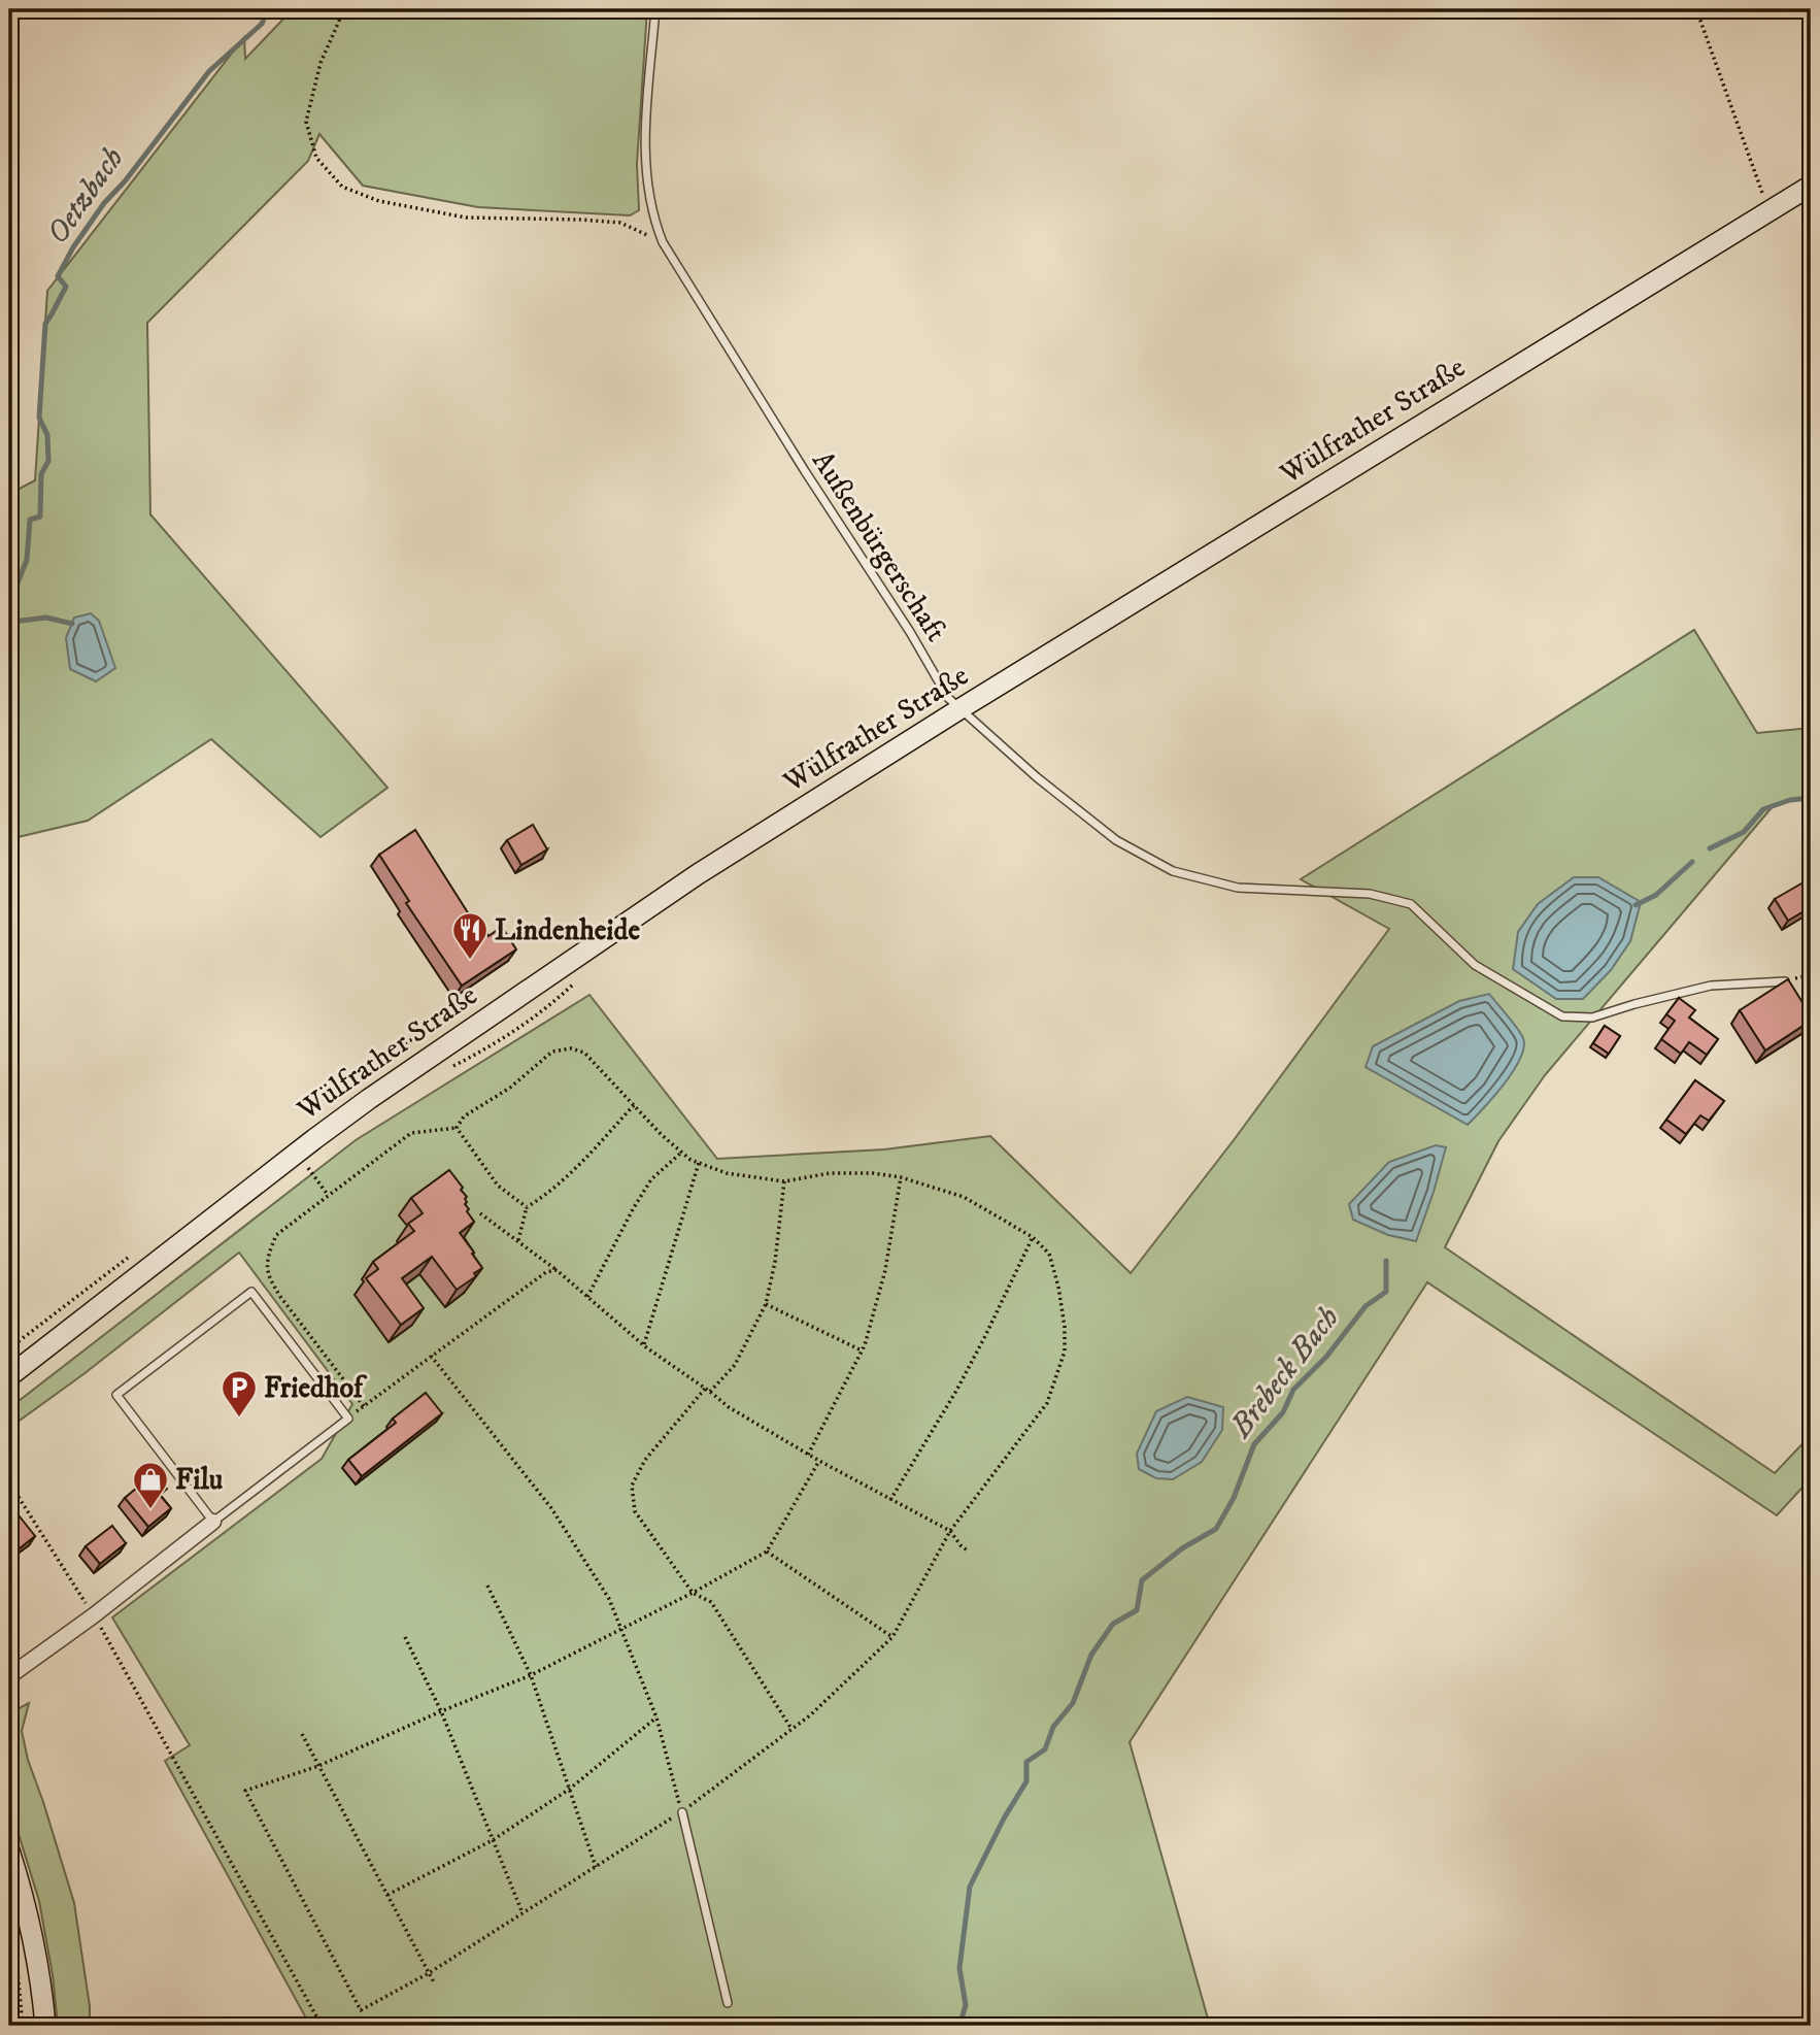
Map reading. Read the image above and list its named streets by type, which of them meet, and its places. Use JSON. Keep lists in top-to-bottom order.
{
  "streets": {
    "main road": ["Wülfrather Straße"],
    "lane": ["Außenbürgerschaft"]
  },
  "crossings": [
    ["Wülfrather Straße", "Außenbürgerschaft"]
  ],
  "water": ["Oetzbach", "Brebeck Bach"],
  "places": {
    "restaurant": ["Lindenheide"],
    "parking": ["Friedhof"],
    "shop": ["Filu"]
  }
}
